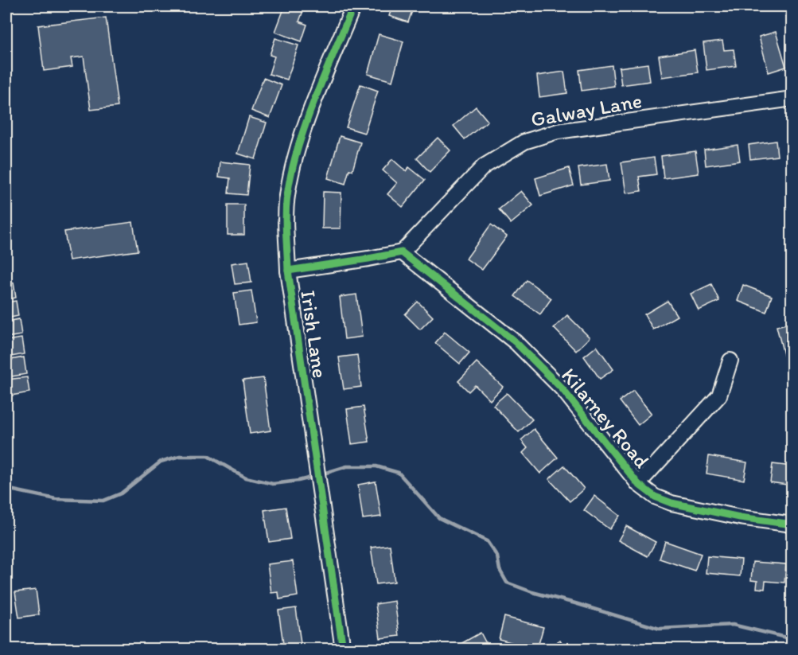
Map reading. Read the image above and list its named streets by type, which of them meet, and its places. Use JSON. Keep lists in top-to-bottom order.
{
  "streets": {
    "street": ["Galway Lane", "Irish Lane", "Kilarney Road"]
  },
  "crossings": [
    ["Galway Lane", "Kilarney Road"]
  ]
}
